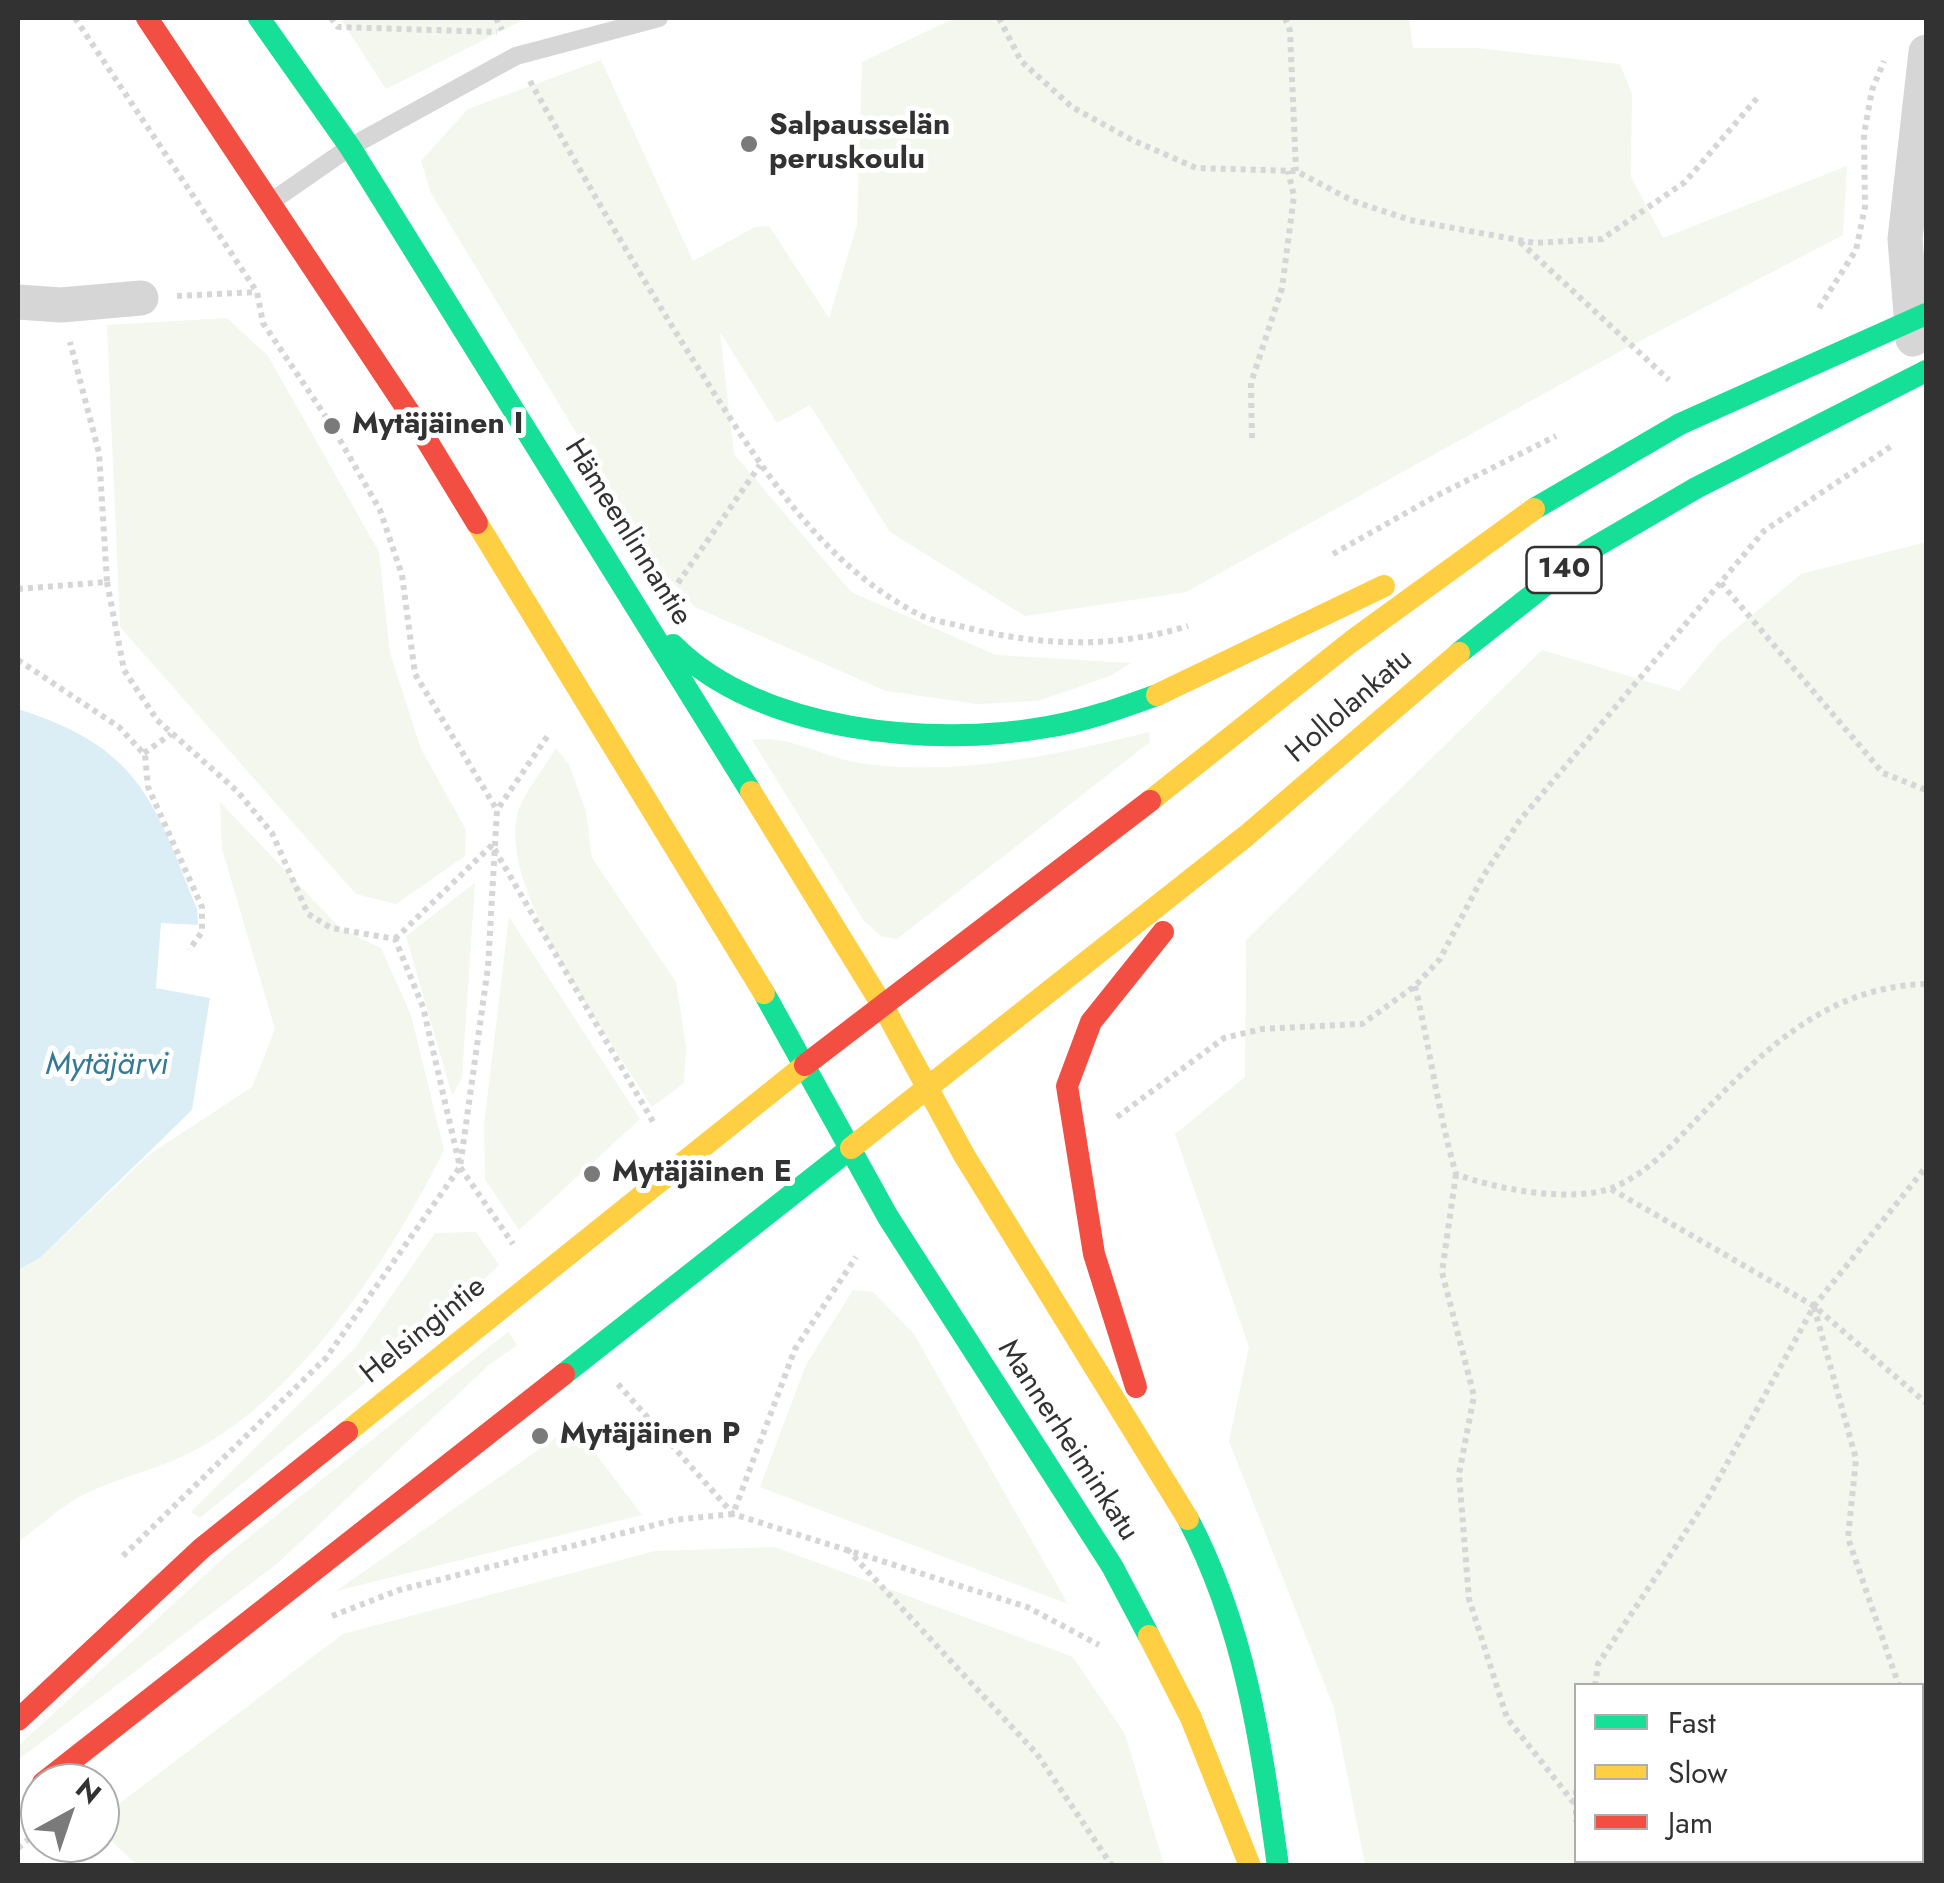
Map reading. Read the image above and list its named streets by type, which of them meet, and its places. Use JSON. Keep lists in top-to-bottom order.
{
  "streets": {
    "main road": [
      "Hämeenlinnantie",
      "140",
      "Hollolankatu",
      "Helsingintie",
      "Mannerheiminkatu"
    ]
  },
  "crossings": [
    ["Hämeenlinnantie", "Hollolankatu"],
    ["Hämeenlinnantie", "Helsingintie"],
    ["Hämeenlinnantie", "Mannerheiminkatu"],
    ["140", "Hollolankatu"],
    ["140", "Mannerheiminkatu"],
    ["Hollolankatu", "Helsingintie"],
    ["Hollolankatu", "Mannerheiminkatu"],
    ["Helsingintie", "Mannerheiminkatu"]
  ],
  "water": ["Mytäjärvi"],
  "places": [
    "Salpausselän peruskoulu",
    "Mytäjäinen I",
    "Mytäjäinen E",
    "Mytäjäinen P"
  ],
  "legend": ["Fast", "Slow", "Jam"],
  "north": "top right"
}
